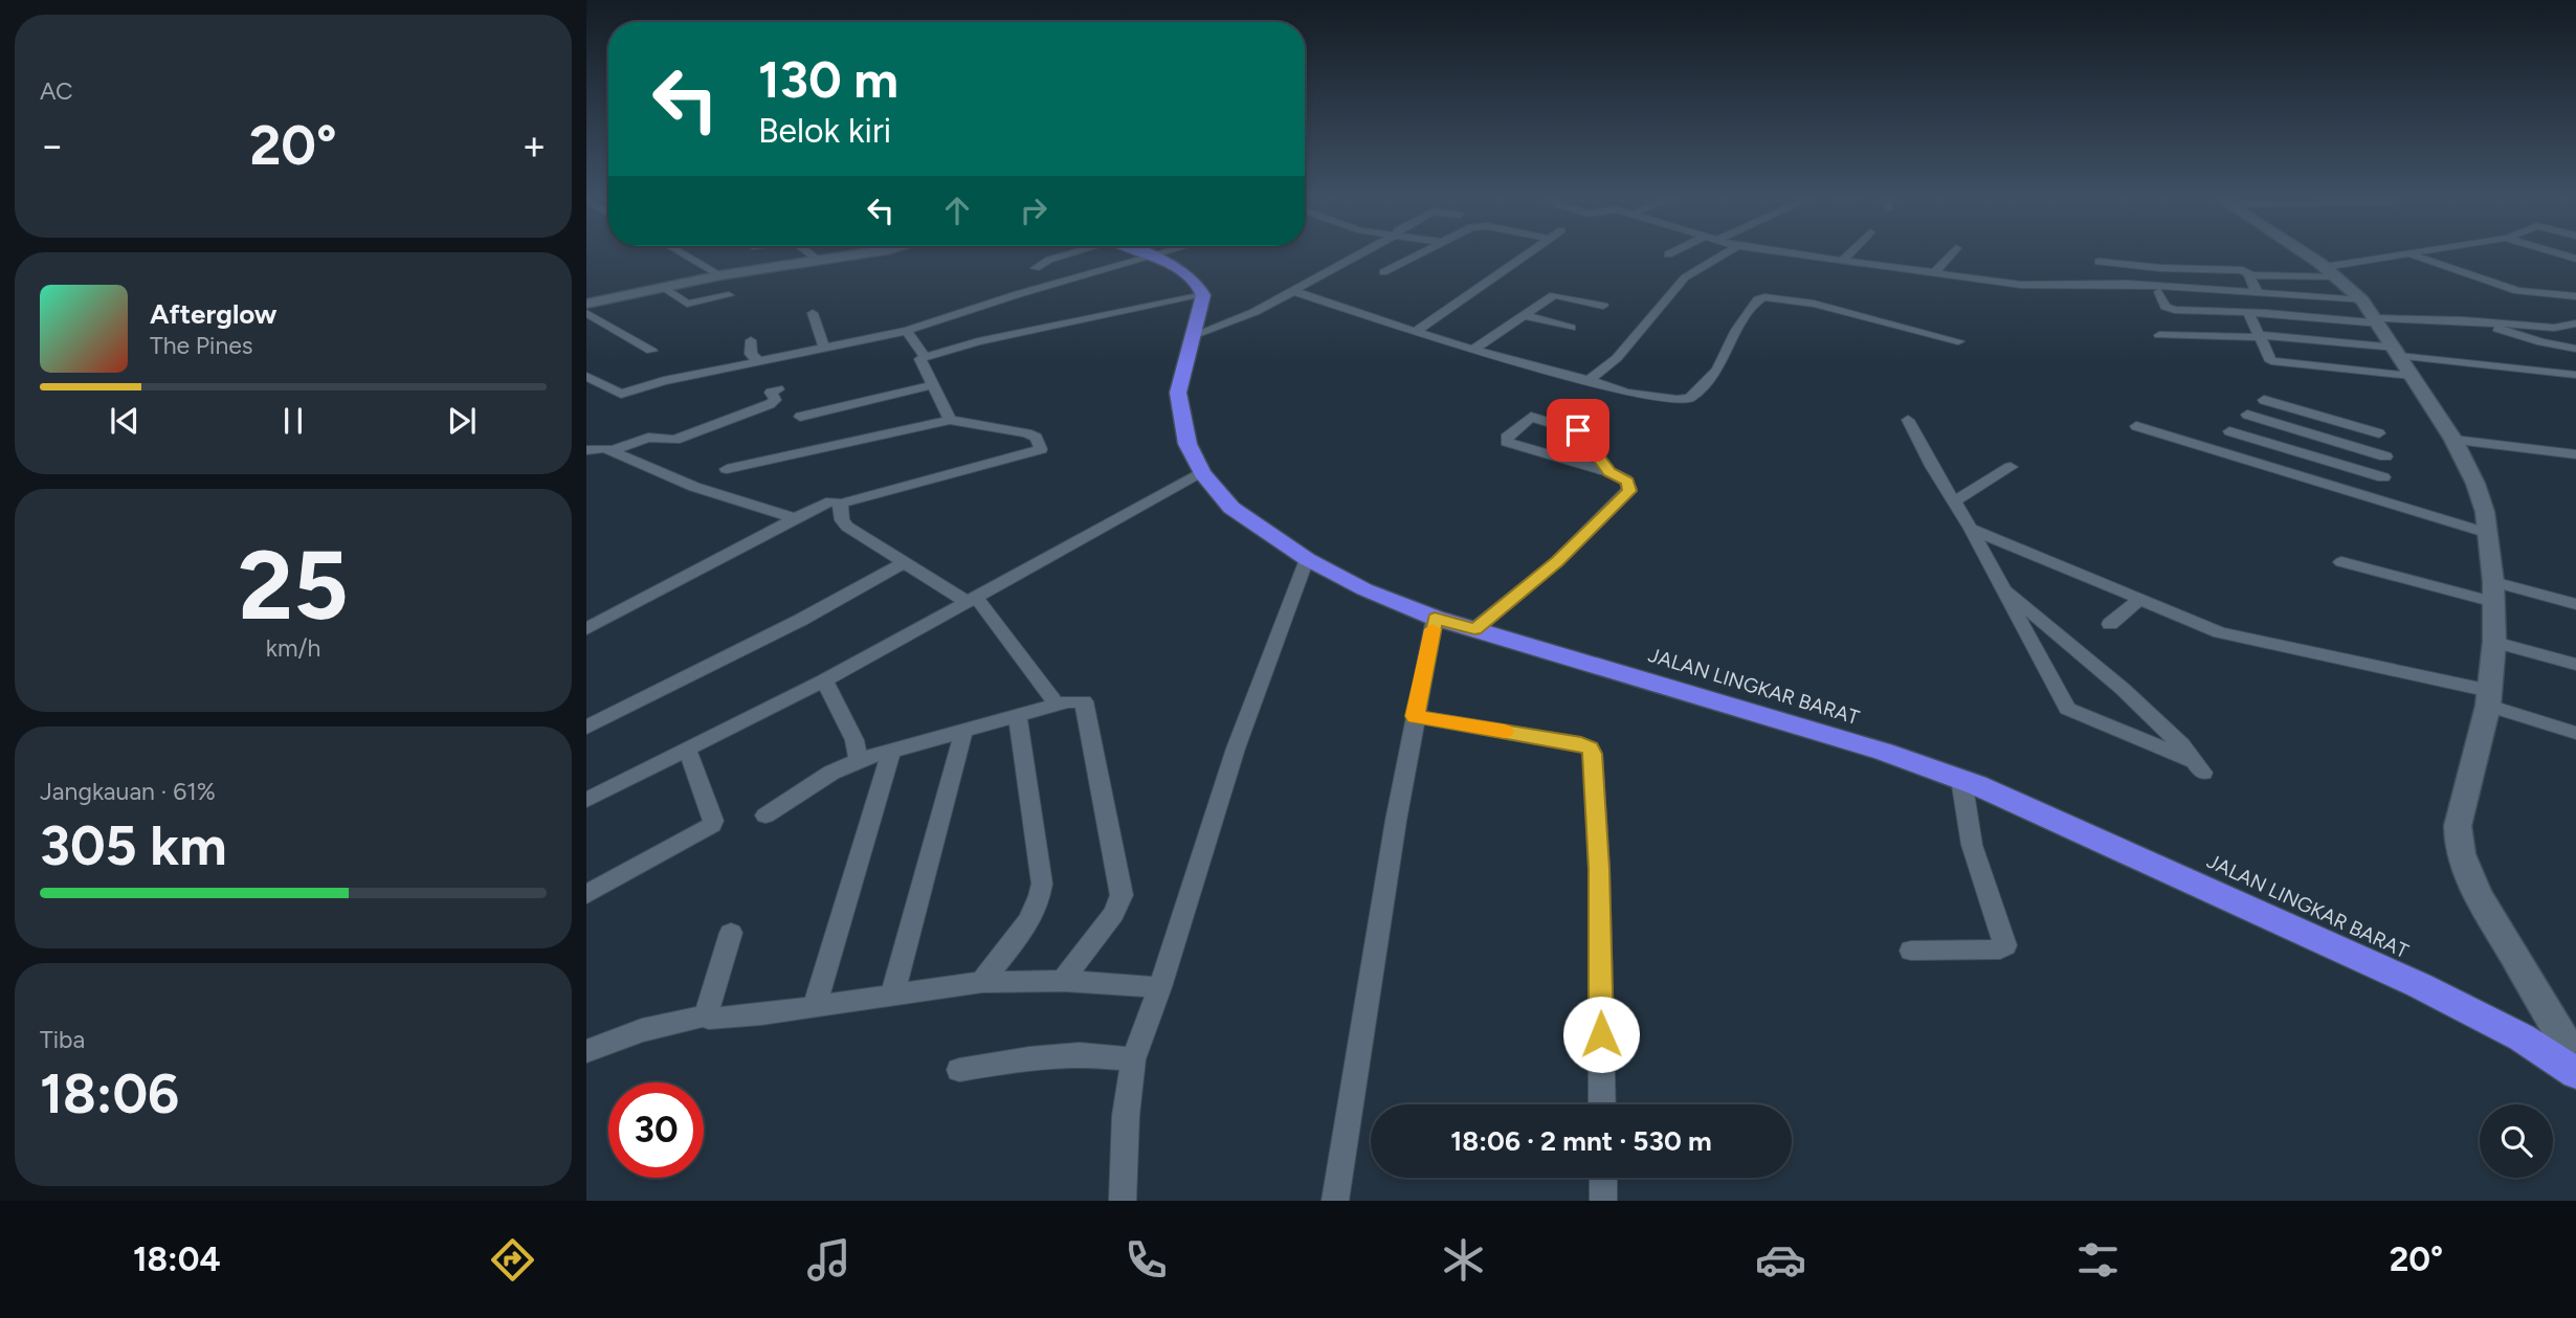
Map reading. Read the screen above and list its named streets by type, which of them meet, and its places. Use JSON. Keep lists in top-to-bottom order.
{
  "streets": {
    "highway": ["JALAN LINGKAR BARAT"]
  },
  "page": {
    "tile": [
      "AC",
      ["25", "km/h"],
      ["Jangkauan · 61%", "305 km"],
      ["Tiba", "18:06"]
    ],
    "turn": ["130 m", "Belok kiri"],
    "heat": ["−", "20°", "+"],
    "song": ["Afterglow", "The Pines"],
    "limit": "30",
    "trip": "18:06 · 2 mnt · 530 m",
    "tabs": ["18:04", "20°"]
  }
}
